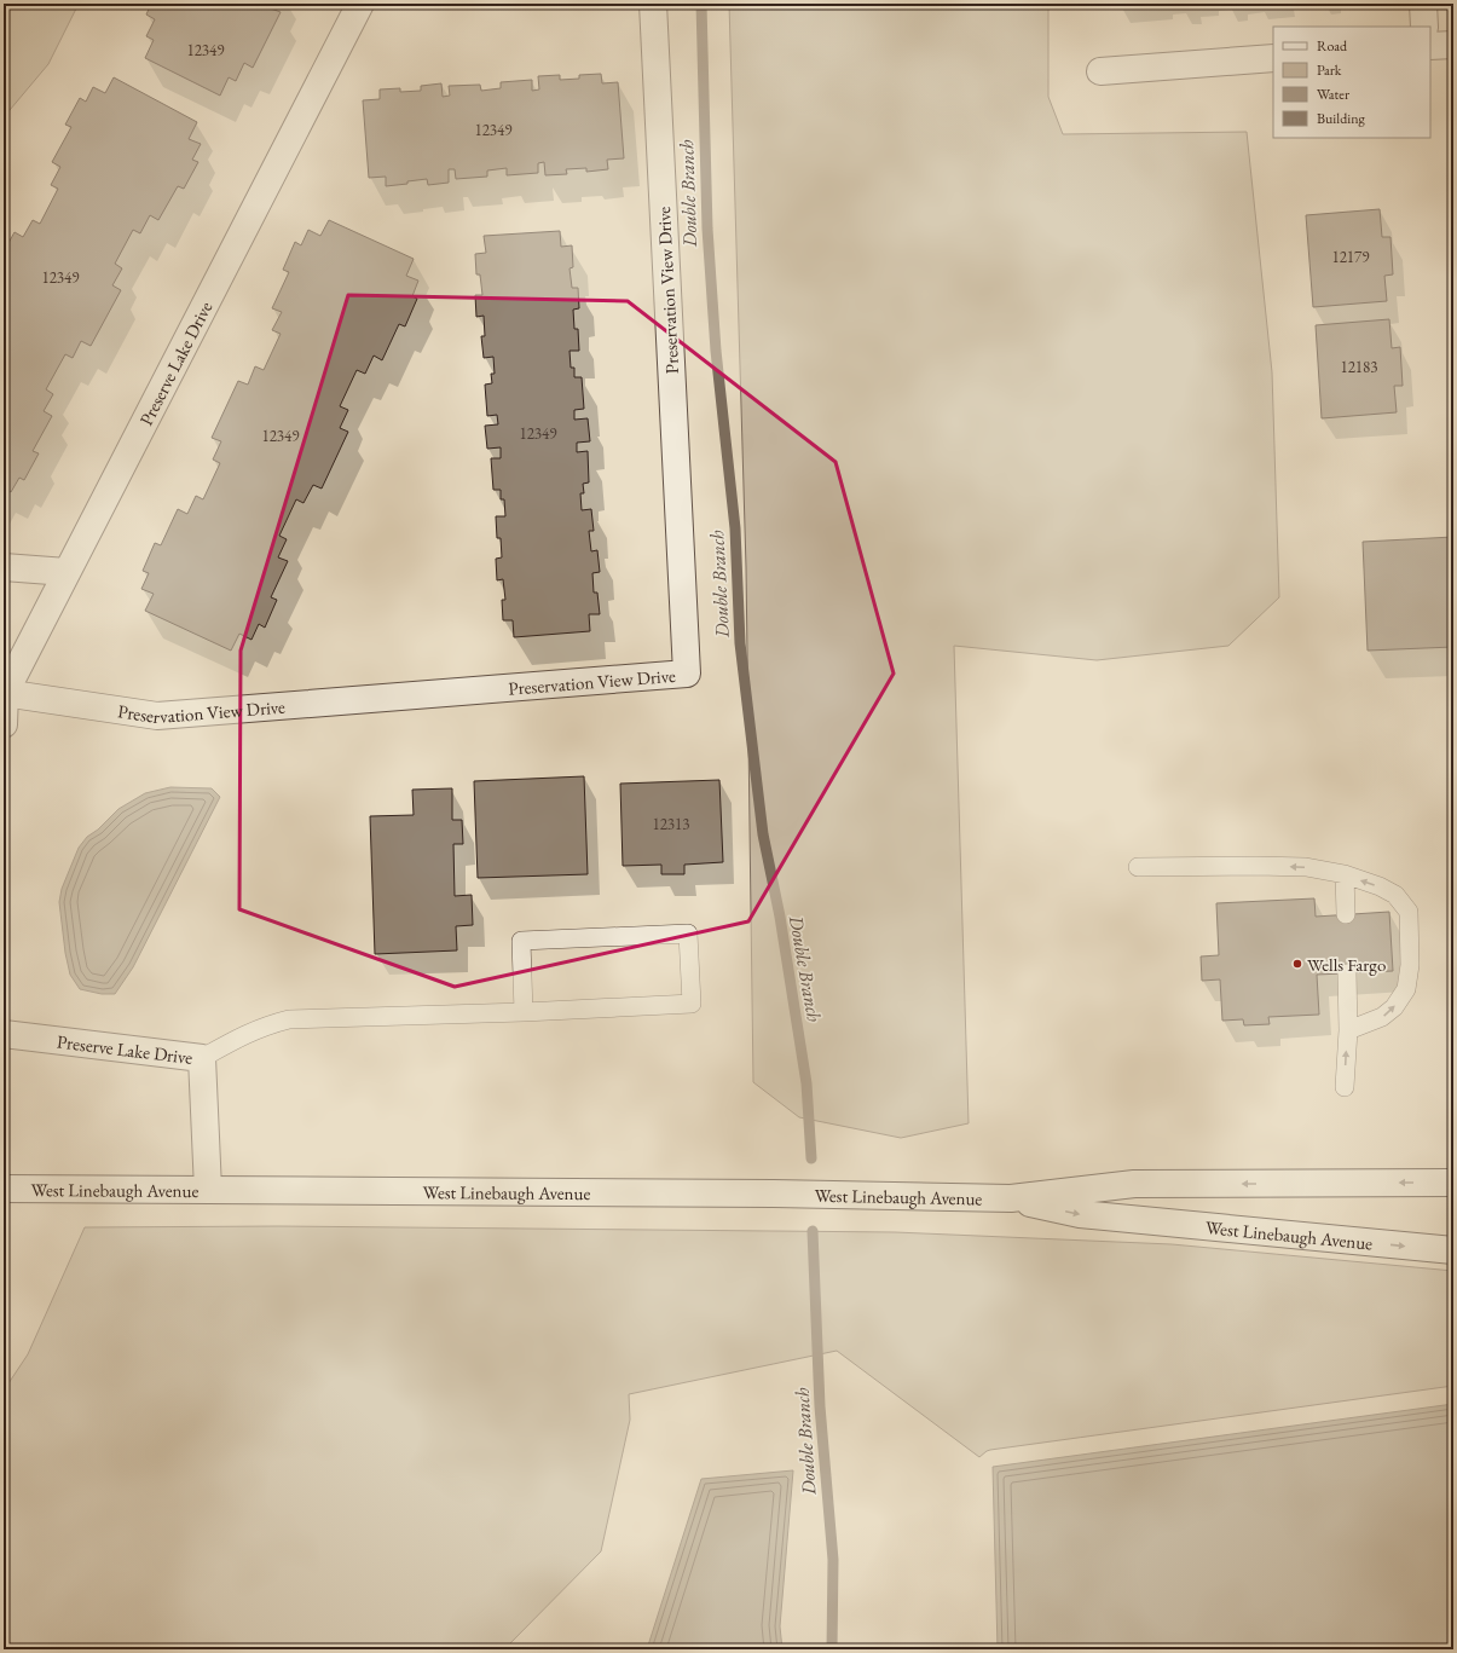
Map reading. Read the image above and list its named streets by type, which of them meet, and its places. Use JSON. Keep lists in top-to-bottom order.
{
  "streets": {
    "street": ["Preservation View Drive", "Preserve Lake Drive", "West Linebaugh Avenue"]
  },
  "crossings": [
    ["Preservation View Drive", "Preserve Lake Drive"],
    ["Preserve Lake Drive", "West Linebaugh Avenue"]
  ],
  "water": ["Double Branch"],
  "places": ["Wells Fargo"],
  "house_numbers": [
    "12349",
    "12349",
    "12179",
    "12349",
    "12183",
    "12349",
    "12349",
    "12313"
  ],
  "legend": [
    "Road",
    "Park",
    "Water",
    "Building"
  ]
}
